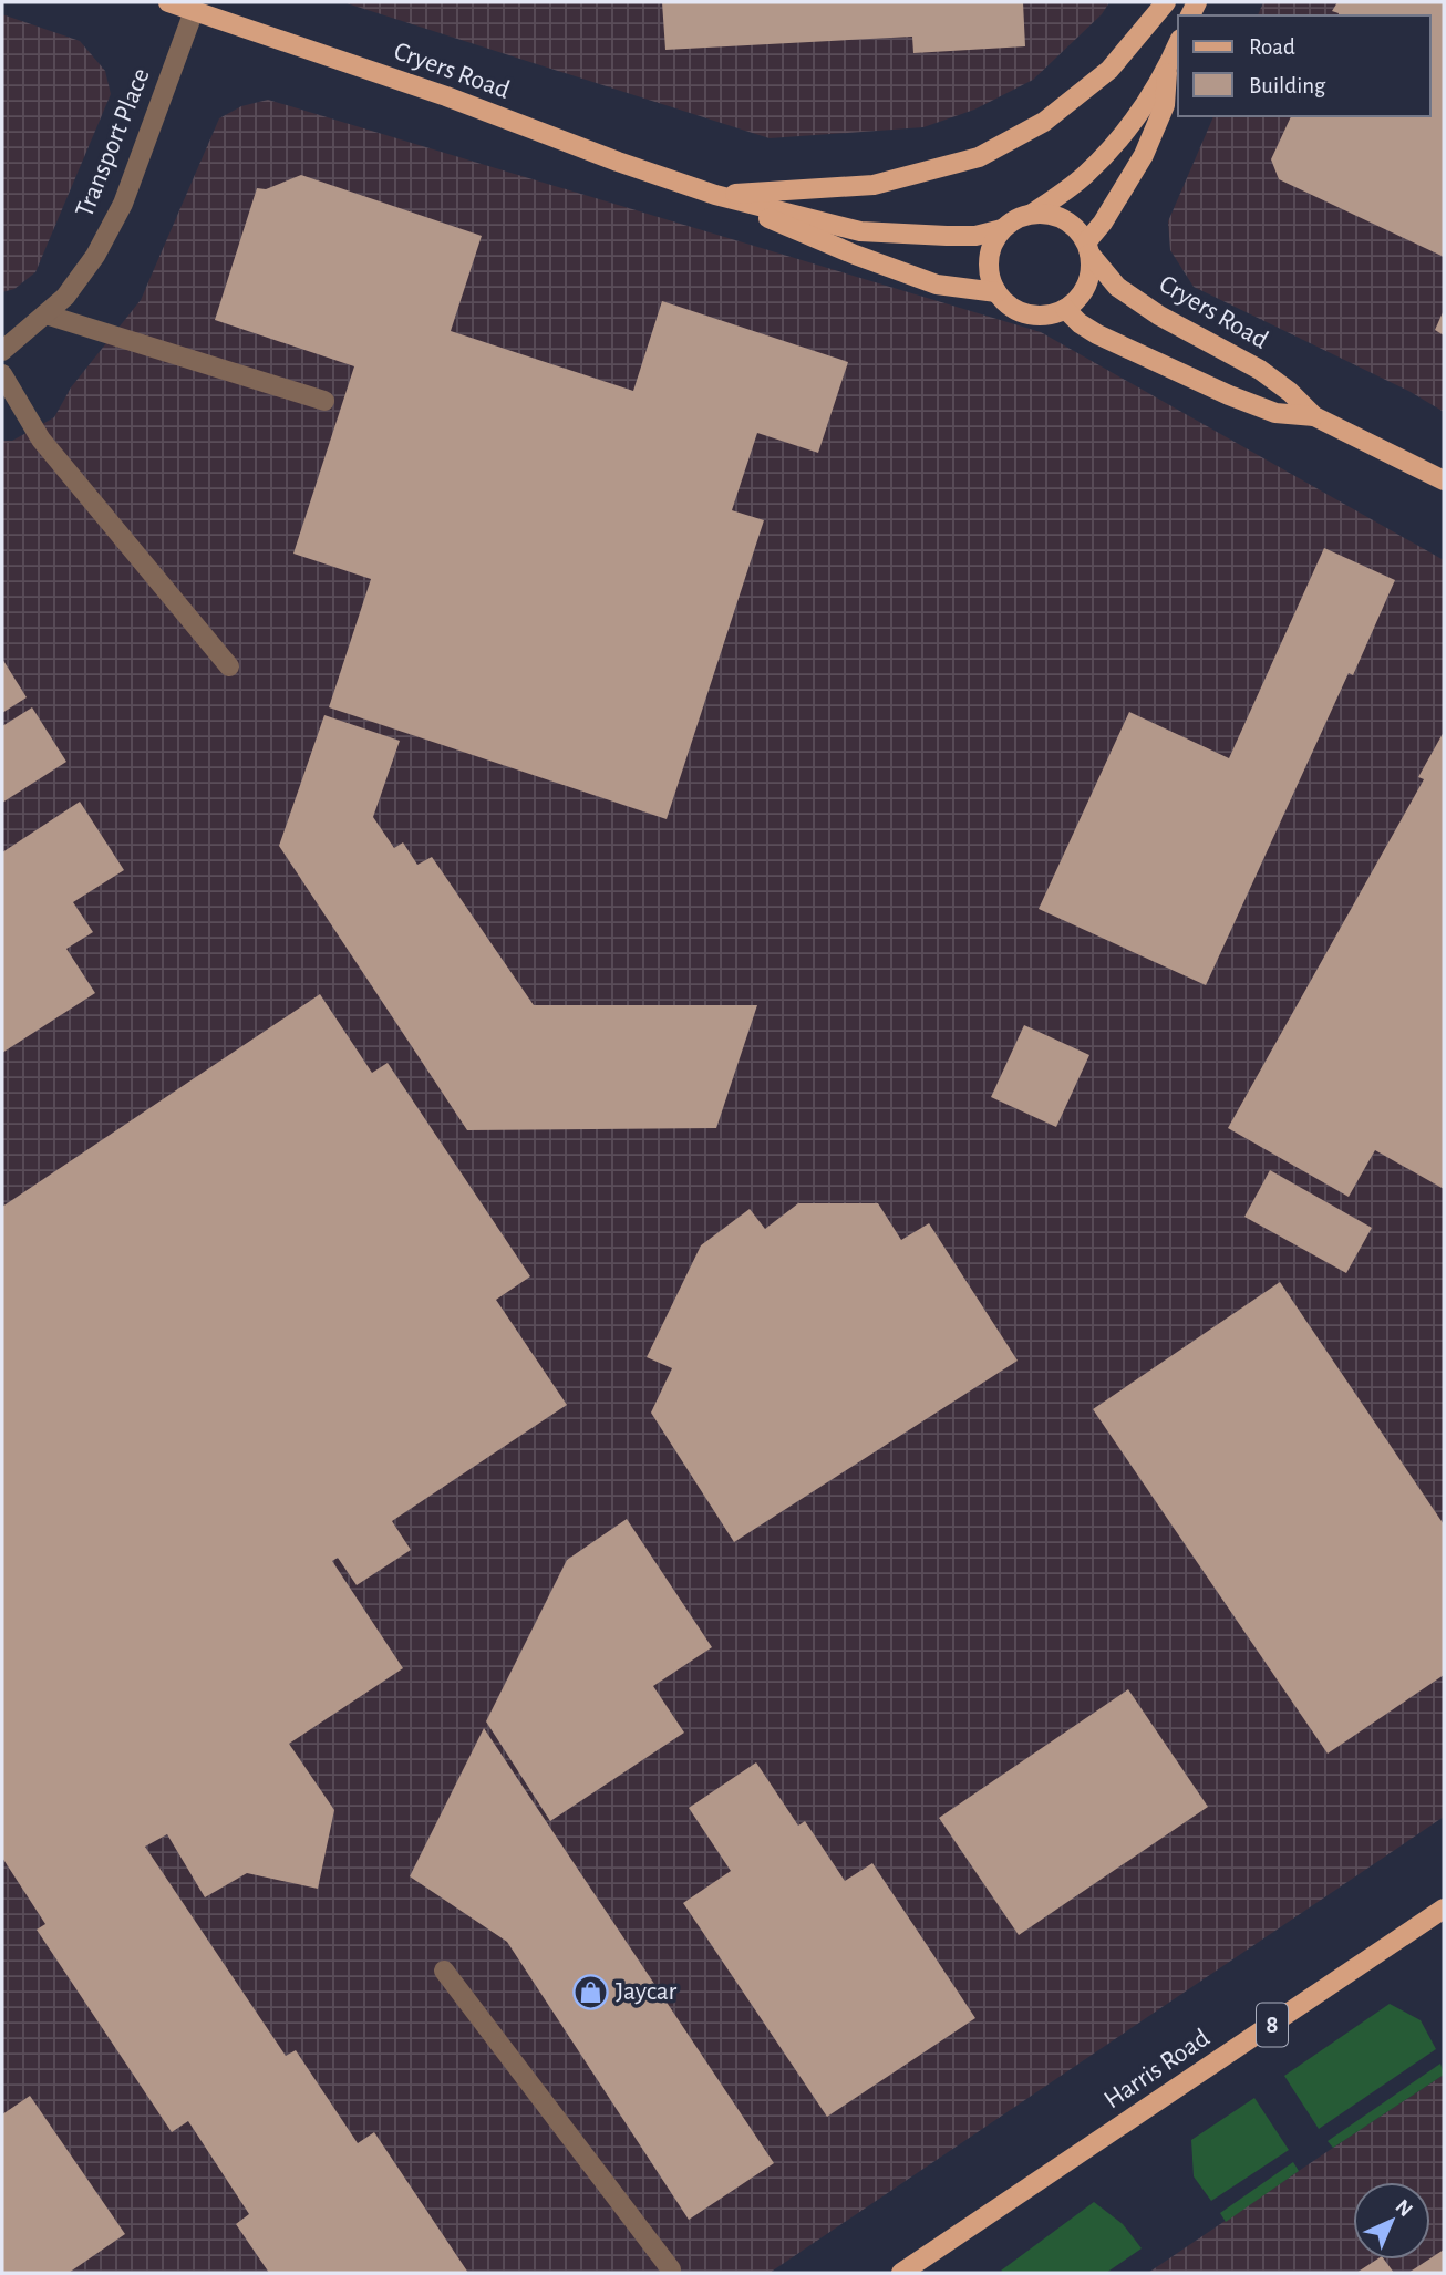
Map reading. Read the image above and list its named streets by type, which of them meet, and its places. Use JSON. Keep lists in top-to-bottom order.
{
  "streets": {
    "main road": ["Cryers Road", "8", "Harris Road"],
    "street": ["Transport Place"]
  },
  "crossings": [
    ["Cryers Road", "Transport Place"]
  ],
  "places": {
    "shop": ["Jaycar"]
  },
  "legend": ["Road", "Building"],
  "north": "top right"
}
